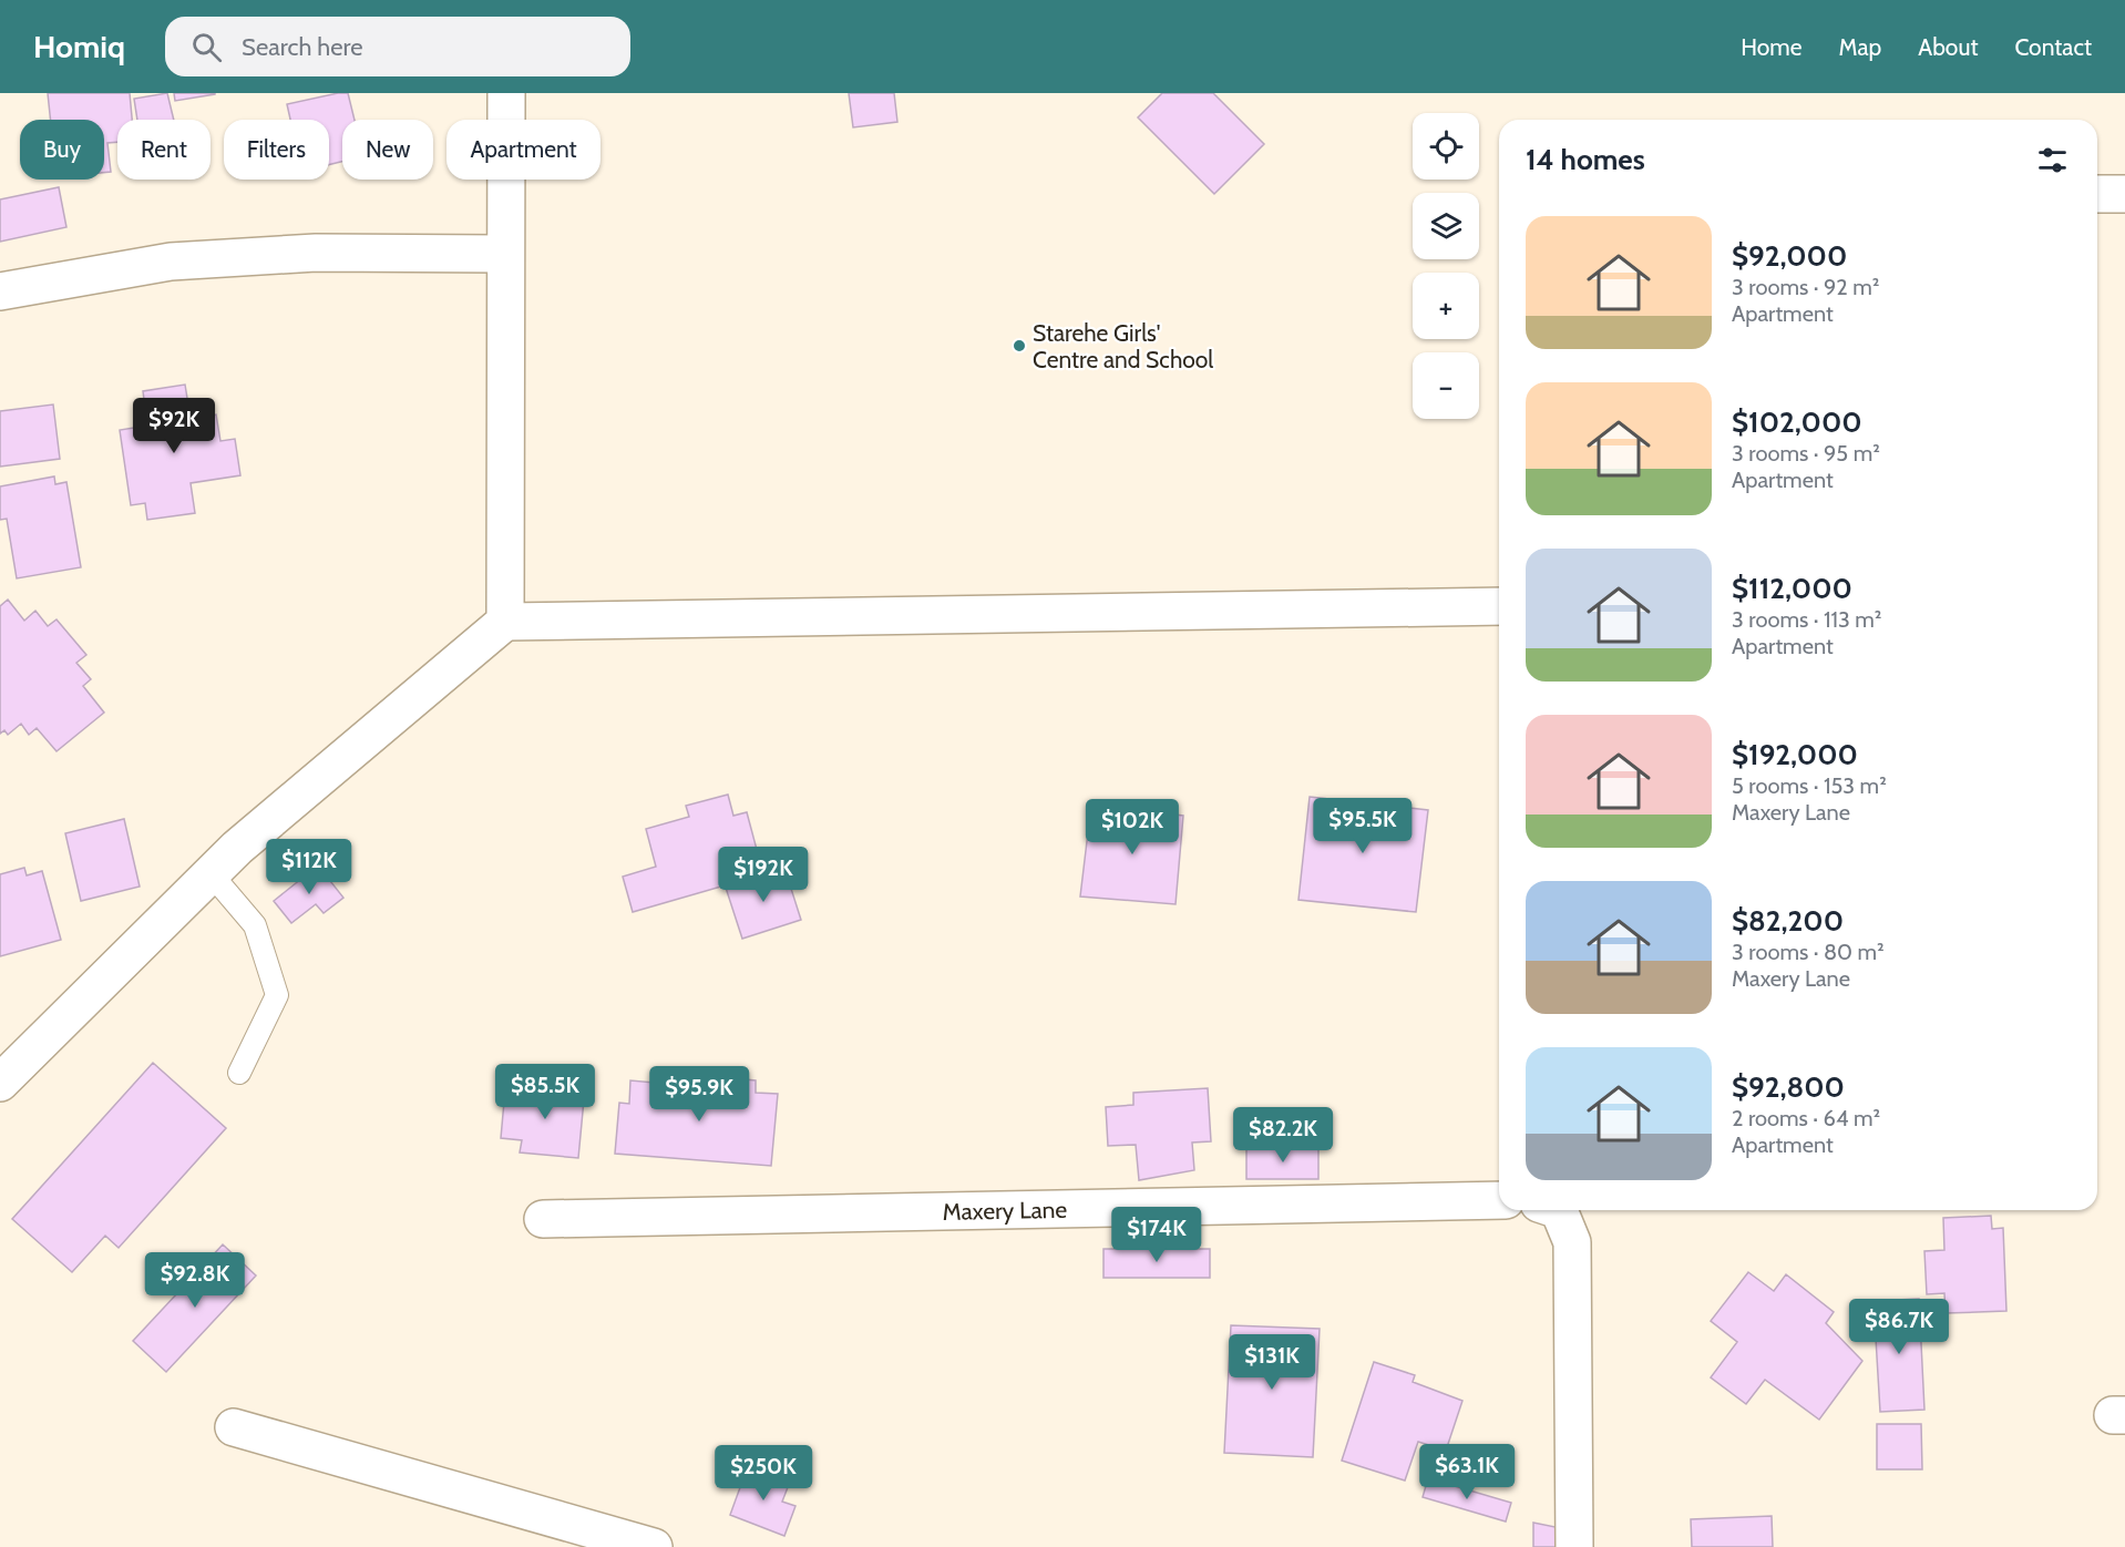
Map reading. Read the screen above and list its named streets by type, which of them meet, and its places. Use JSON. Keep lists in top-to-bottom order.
{
  "streets": {
    "street": ["Maxery Lane"]
  },
  "places": ["Starehe Girls' Centre and School"],
  "page": {
    "header": "Homiq",
    "search": "Search here",
    "nav": [
      "Home",
      "Map",
      "About",
      "Contact"
    ],
    "map_buttons": ["+", "−"],
    "chip": [
      "Buy",
      "Rent",
      "Filters",
      "New",
      "Apartment"
    ],
    "heading": "14 homes",
    "list": [
      {
        "name": "$92,000",
        "note": "3 rooms · 92 m² · Apartment"
      },
      {
        "name": "$102,000",
        "note": "3 rooms · 95 m² · Apartment"
      },
      {
        "name": "$112,000",
        "note": "3 rooms · 113 m² · Apartment"
      },
      {
        "name": "$192,000",
        "note": "5 rooms · 153 m² · Maxery Lane"
      },
      {
        "name": "$82,200",
        "note": "3 rooms · 80 m² · Maxery Lane"
      },
      {
        "name": "$92,800",
        "note": "2 rooms · 64 m² · Apartment"
      }
    ],
    "price": [
      "$92K",
      "$95.5K",
      "$102K",
      "$112K",
      "$192K",
      "$85.5K",
      "$95.9K",
      "$82.2K",
      "$174K",
      "$92.8K",
      "$86.7K",
      "$131K",
      "$63.1K",
      "$250K"
    ]
  }
}
